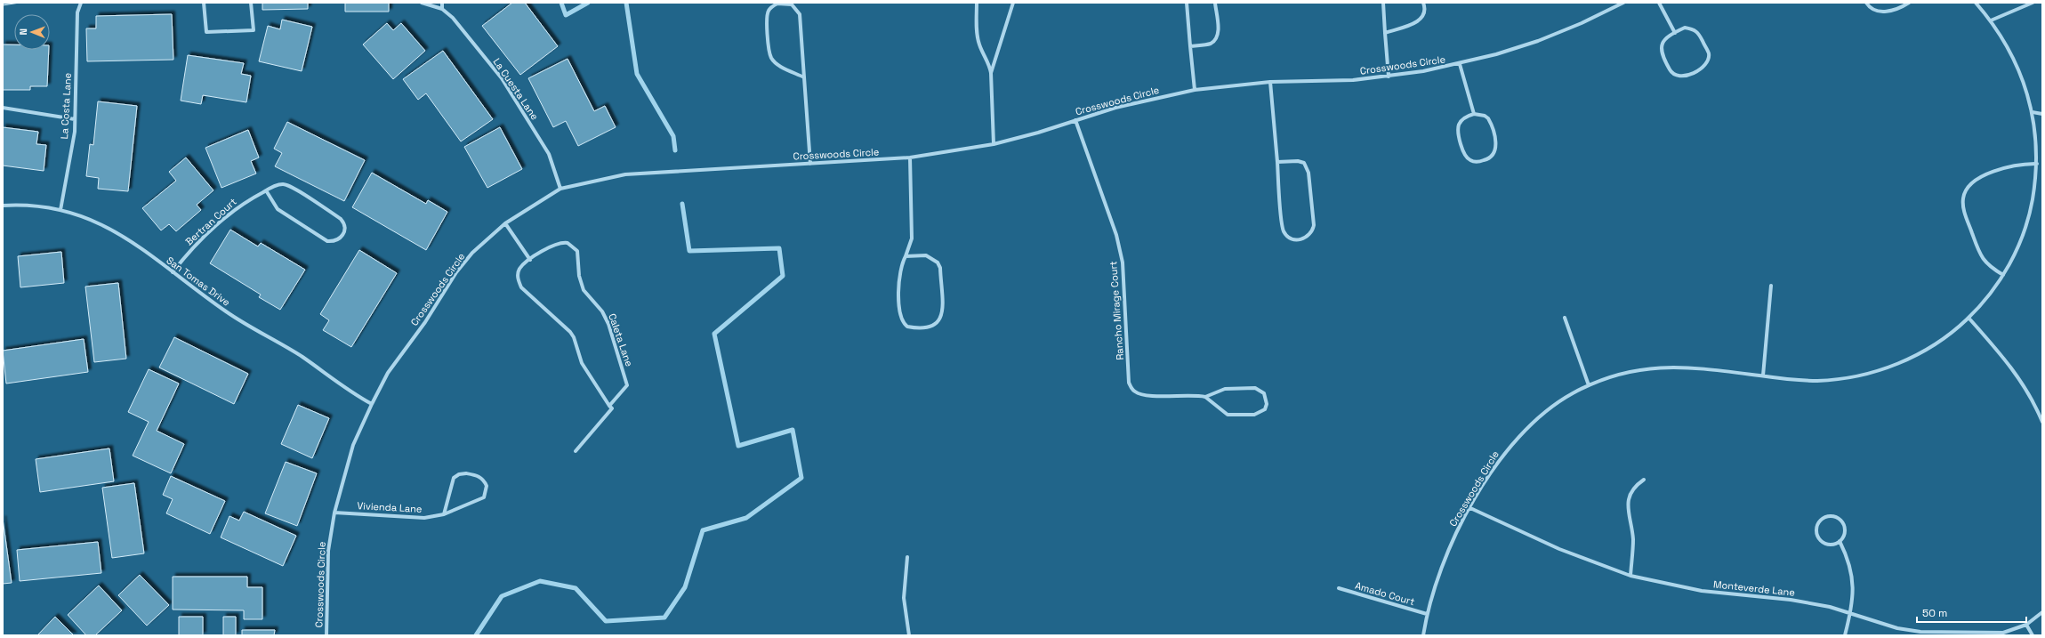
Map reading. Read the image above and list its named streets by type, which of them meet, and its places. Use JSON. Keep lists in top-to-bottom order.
{
  "streets": {
    "street": [
      "Crosswoods Circle",
      "La Cuesta Lane",
      "La Costa Lane",
      "Bertran Court",
      "San Tomas Drive",
      "Rancho Mirage Court",
      "Caleta Lane",
      "Vivienda Lane",
      "Monteverde Lane",
      "Amado Court"
    ]
  },
  "crossings": [
    ["Crosswoods Circle", "La Cuesta Lane"],
    ["Crosswoods Circle", "San Tomas Drive"],
    ["Crosswoods Circle", "Rancho Mirage Court"],
    ["Crosswoods Circle", "Vivienda Lane"],
    ["Crosswoods Circle", "Monteverde Lane"],
    ["Crosswoods Circle", "Amado Court"],
    ["La Costa Lane", "San Tomas Drive"],
    ["Bertran Court", "San Tomas Drive"]
  ],
  "scale_bar": "50 m",
  "north": "left"
}
